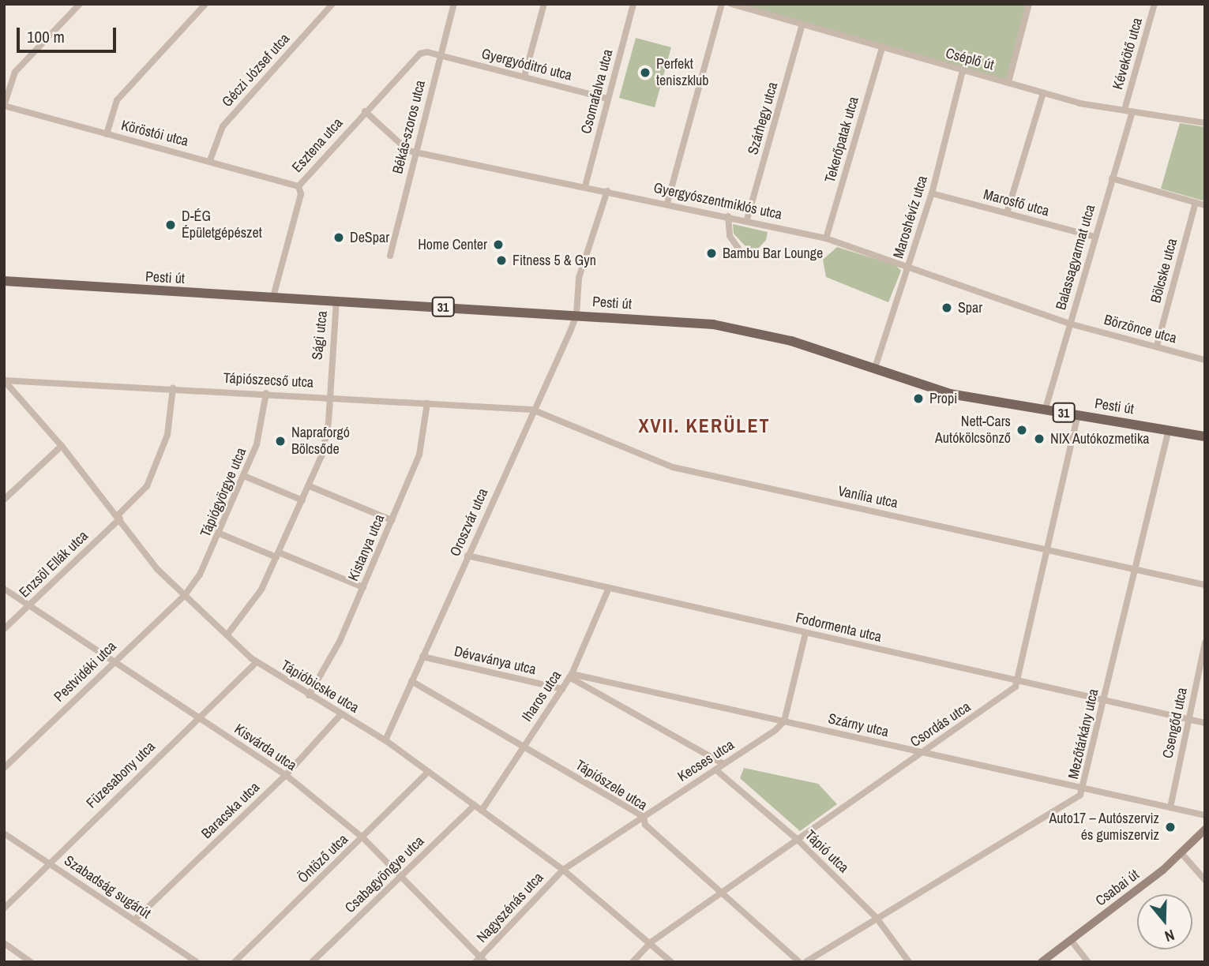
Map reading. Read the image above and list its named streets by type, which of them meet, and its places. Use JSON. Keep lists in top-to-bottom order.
{
  "streets": {
    "main road": ["Pesti út", "31", "Csabai út"],
    "street": [
      "Kévekötő utca",
      "Cséplő út",
      "Gyergyóditró utca",
      "Géczi József utca",
      "Csomafalva utca",
      "Szárhegy utca",
      "Békás-szoros utca",
      "Köröstói utca",
      "Tekerőpatak utca",
      "Esztena utca",
      "Gyergyószentmiklós utca",
      "Marosfő utca",
      "Maroshévíz utca",
      "Balassagyarmat utca",
      "Bölcske utca",
      "Börzönce utca",
      "Sági utca",
      "Tápiószecső utca",
      "Tápiógyörgye utca",
      "Vanília utca",
      "Oroszvár utca",
      "Kistanya utca",
      "Enzsöl Ellák utca",
      "Fodormenta utca",
      "Dévaványa utca",
      "Pestvidéki utca",
      "Tápióbicske utca",
      "Iharos utca",
      "Csengőd utca",
      "Csordás utca",
      "Szárny utca",
      "Mezőtárkány utca",
      "Kisvárda utca",
      "Kecses utca",
      "Füzesabony utca",
      "Tápiószele utca",
      "Baracska utca",
      "Tápió utca",
      "Öntöző utca",
      "Csabagyöngye utca",
      "Szabadság sugárút",
      "Nagyszénás utca"
    ]
  },
  "crossings": [
    ["Kévekötő utca", "Cséplő út"],
    ["Cséplő út", "Szárhegy utca"],
    ["Cséplő út", "Tekerőpatak utca"],
    ["Cséplő út", "Maroshévíz utca"],
    ["Cséplő út", "Balassagyarmat utca"],
    ["Gyergyóditró utca", "Csomafalva utca"],
    ["Gyergyóditró utca", "Békás-szoros utca"],
    ["Gyergyóditró utca", "Esztena utca"],
    ["Géczi József utca", "Köröstói utca"],
    ["Csomafalva utca", "Gyergyószentmiklós utca"],
    ["Szárhegy utca", "Gyergyószentmiklós utca"],
    ["Békás-szoros utca", "Esztena utca"],
    ["Békás-szoros utca", "Gyergyószentmiklós utca"],
    ["Köröstói utca", "Esztena utca"],
    ["Tekerőpatak utca", "Gyergyószentmiklós utca"],
    ["Esztena utca", "Gyergyószentmiklós utca"],
    ["Esztena utca", "Pesti út"],
    ["Gyergyószentmiklós utca", "Maroshévíz utca"],
    ["Gyergyószentmiklós utca", "Balassagyarmat utca"],
    ["Gyergyószentmiklós utca", "Börzönce utca"],
    ["Marosfő utca", "Maroshévíz utca"],
    ["Marosfő utca", "Balassagyarmat utca"],
    ["Maroshévíz utca", "Pesti út"],
    ["Balassagyarmat utca", "Pesti út"],
    ["Balassagyarmat utca", "Börzönce utca"],
    ["Bölcske utca", "Börzönce utca"],
    ["Pesti út", "Sági utca"],
    ["Pesti út", "Oroszvár utca"],
    ["Pesti út", "Mezőtárkány utca"],
    ["Sági utca", "Tápiószecső utca"],
    ["Sági utca", "Tápióbicske utca"],
    ["Tápiószecső utca", "Tápiógyörgye utca"],
    ["Tápiószecső utca", "Vanília utca"],
    ["Tápiószecső utca", "Oroszvár utca"],
    ["Tápiószecső utca", "Kistanya utca"],
    ["Tápiószecső utca", "Enzsöl Ellák utca"],
    ["Tápiószecső utca", "Tápióbicske utca"],
    ["Tápiógyörgye utca", "Pestvidéki utca"],
    ["Tápiógyörgye utca", "Tápióbicske utca"],
    ["Vanília utca", "Oroszvár utca"],
    ["Vanília utca", "Mezőtárkány utca"],
    ["Oroszvár utca", "Fodormenta utca"],
    ["Oroszvár utca", "Dévaványa utca"],
    ["Oroszvár utca", "Tápióbicske utca"],
    ["Oroszvár utca", "Tápiószele utca"],
    ["Kistanya utca", "Tápióbicske utca"],
    ["Enzsöl Ellák utca", "Tápióbicske utca"],
    ["Enzsöl Ellák utca", "Kisvárda utca"],
    ["Fodormenta utca", "Iharos utca"],
    ["Fodormenta utca", "Csengőd utca"],
    ["Fodormenta utca", "Csordás utca"],
    ["Fodormenta utca", "Mezőtárkány utca"],
    ["Dévaványa utca", "Iharos utca"],
    ["Pestvidéki utca", "Tápióbicske utca"],
    ["Pestvidéki utca", "Kisvárda utca"],
    ["Tápióbicske utca", "Iharos utca"],
    ["Tápióbicske utca", "Csordás utca"],
    ["Tápióbicske utca", "Kecses utca"],
    ["Tápióbicske utca", "Füzesabony utca"],
    ["Tápióbicske utca", "Baracska utca"],
    ["Tápióbicske utca", "Öntöző utca"],
    ["Tápióbicske utca", "Csabagyöngye utca"],
    ["Tápióbicske utca", "Nagyszénás utca"],
    ["Iharos utca", "Szárny utca"],
    ["Iharos utca", "Tápiószele utca"],
    ["Csengőd utca", "Szárny utca"],
    ["Csordás utca", "Szárny utca"],
    ["Csordás utca", "Tápiószele utca"],
    ["Csordás utca", "Tápió utca"],
    ["Szárny utca", "Mezőtárkány utca"],
    ["Szárny utca", "Kecses utca"],
    ["Mezőtárkány utca", "Tápió utca"],
    ["Kisvárda utca", "Füzesabony utca"],
    ["Kisvárda utca", "Baracska utca"],
    ["Kisvárda utca", "Öntöző utca"],
    ["Kisvárda utca", "Csabagyöngye utca"],
    ["Kisvárda utca", "Nagyszénás utca"],
    ["Kecses utca", "Tápiószele utca"],
    ["Kecses utca", "Tápió utca"],
    ["Kecses utca", "Nagyszénás utca"],
    ["Füzesabony utca", "Szabadság sugárút"],
    ["Baracska utca", "Szabadság sugárút"]
  ],
  "districts": ["XVII. KERÜLET"],
  "places": [
    "Perfekt teniszklub",
    "D-ÉG Épületgépészet",
    "DeSpar",
    "Home Center",
    "Bambu Bar Lounge",
    "Fitness 5 & Gyn",
    "Spar",
    "Propi",
    "Nett-Cars Autókölcsönző",
    "NIX Autókozmetika",
    "Napraforgó Bölcsőde",
    "Auto17 – Autószerviz és gumiszerviz"
  ],
  "scale_bar": "100 m",
  "north": "bottom"
}
